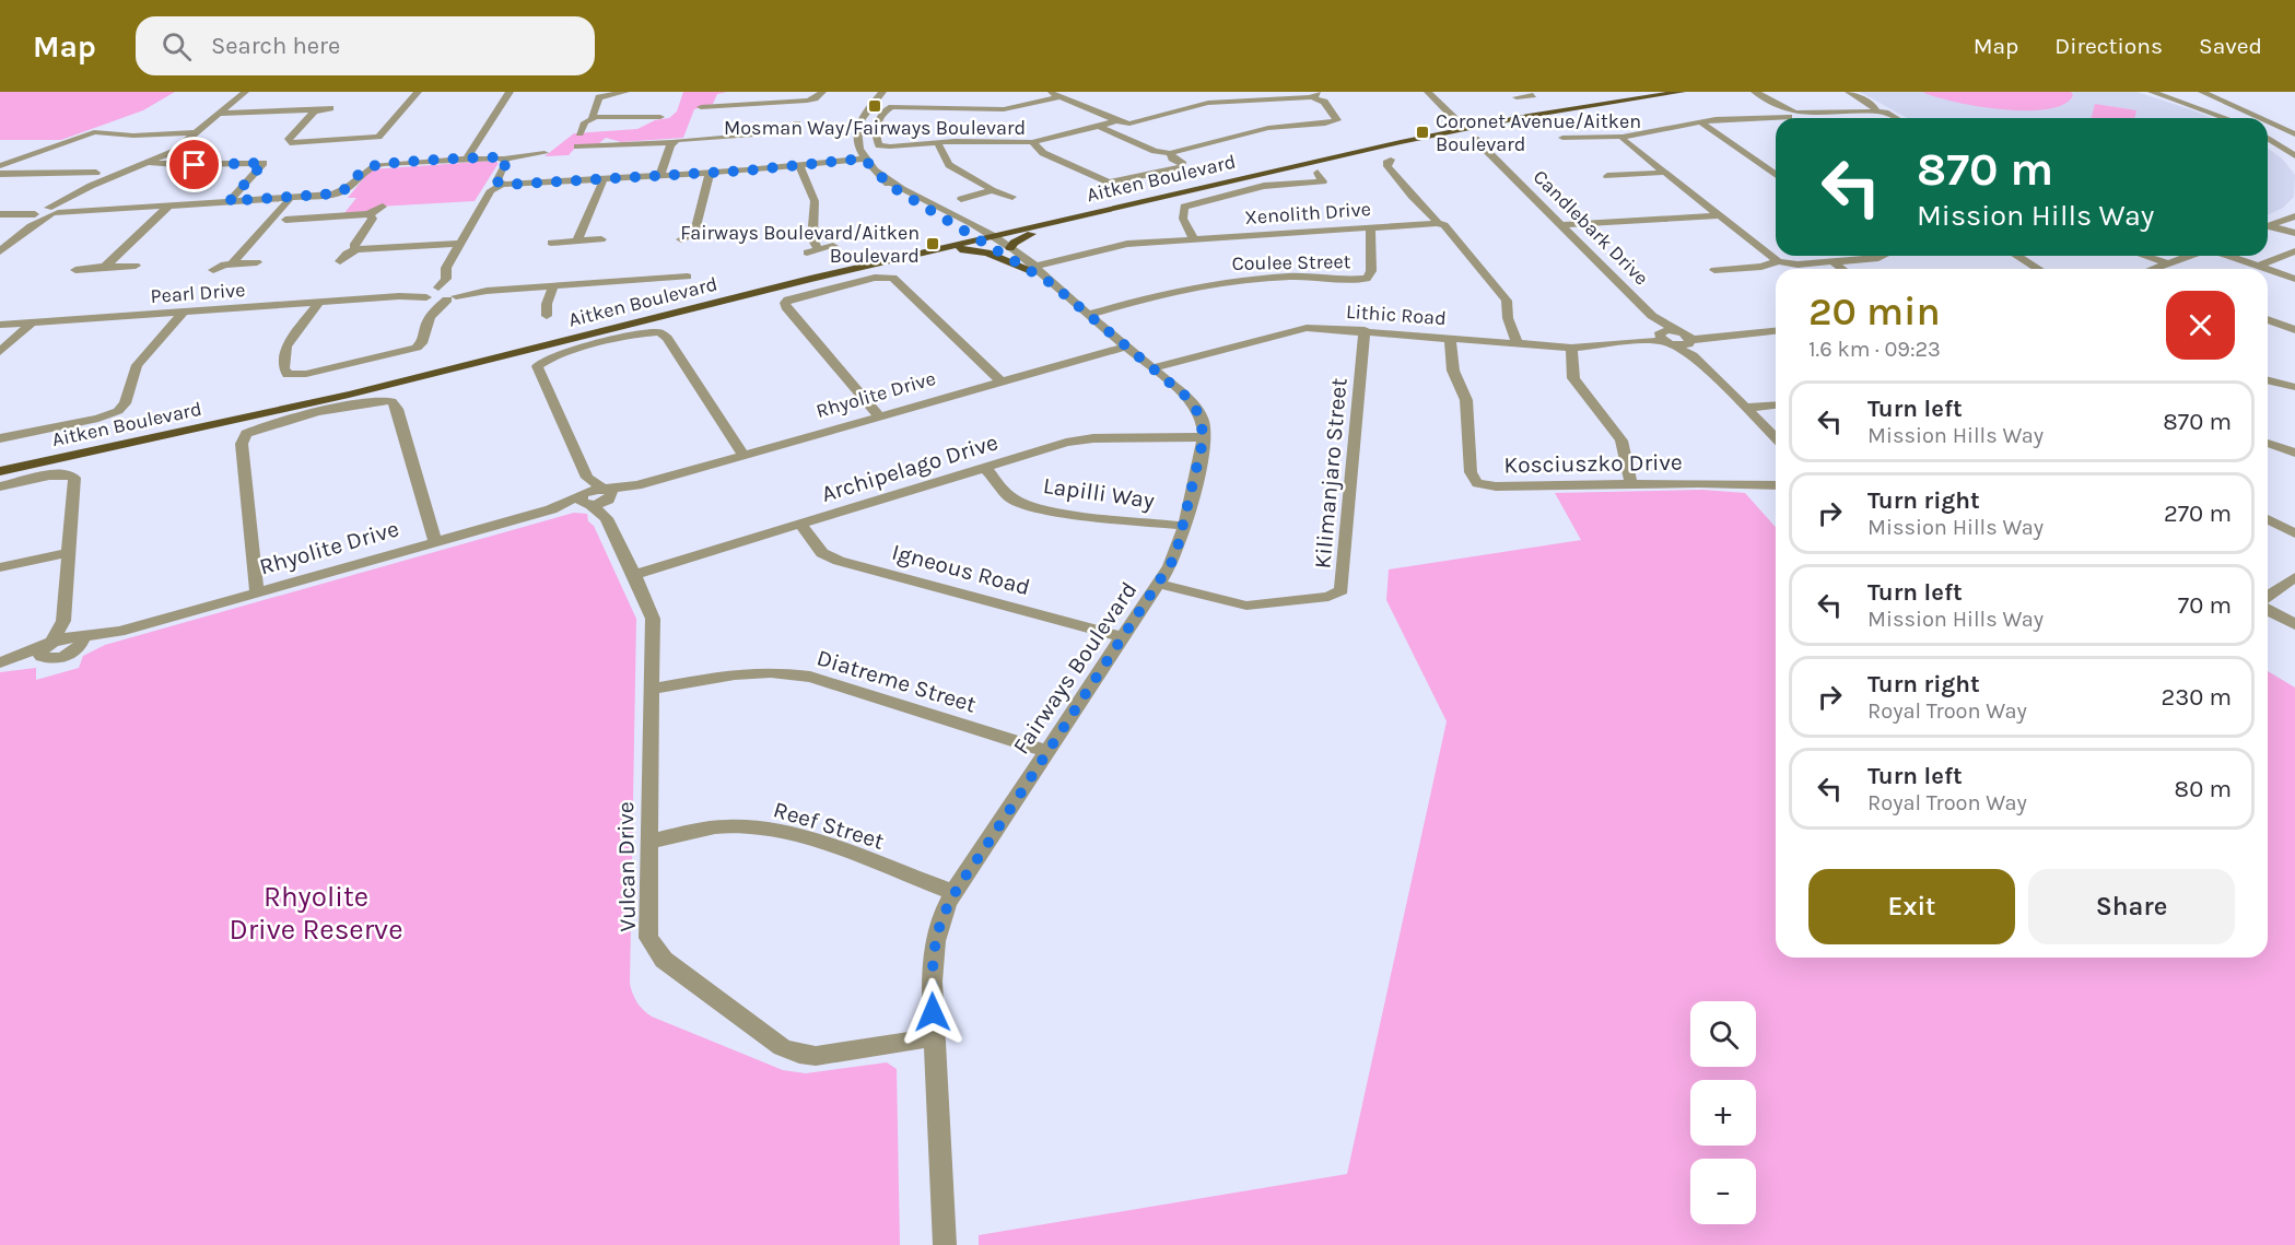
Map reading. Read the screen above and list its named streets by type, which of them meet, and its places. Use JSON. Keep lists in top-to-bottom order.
{
  "streets": {
    "main road": ["Aitken Boulevard"],
    "street": [
      "Xenolith Drive",
      "Candlebark Drive",
      "Coulee Street",
      "Pearl Drive",
      "Lithic Road",
      "Rhyolite Drive",
      "Kosciuszko Drive",
      "Archipelago Drive",
      "Kilimanjaro Street",
      "Lapilli Way",
      "Igneous Road",
      "Fairways Boulevard",
      "Diatreme Street",
      "Reef Street",
      "Vulcan Drive"
    ]
  },
  "crossings": [
    ["Xenolith Drive", "Coulee Street"],
    ["Candlebark Drive", "Lithic Road"],
    ["Lithic Road", "Kosciuszko Drive"],
    ["Lithic Road", "Kilimanjaro Street"],
    ["Rhyolite Drive", "Vulcan Drive"],
    ["Archipelago Drive", "Lapilli Way"],
    ["Archipelago Drive", "Igneous Road"],
    ["Archipelago Drive", "Fairways Boulevard"],
    ["Archipelago Drive", "Vulcan Drive"],
    ["Kilimanjaro Street", "Fairways Boulevard"],
    ["Lapilli Way", "Fairways Boulevard"],
    ["Igneous Road", "Fairways Boulevard"],
    ["Fairways Boulevard", "Diatreme Street"],
    ["Fairways Boulevard", "Reef Street"],
    ["Fairways Boulevard", "Vulcan Drive"],
    ["Diatreme Street", "Vulcan Drive"],
    ["Reef Street", "Vulcan Drive"]
  ],
  "parks": ["Rhyolite Drive Reserve"],
  "places": {
    "transit": ["Mosman Way/Fairways Boulevard", "Coronet Avenue/Aitken Boulevard", "Fairways Boulevard/Aitken Boulevard"]
  },
  "page": {
    "header": "Map",
    "search": "Search here",
    "nav": ["Map", "Directions", "Saved"],
    "turn": ["870 m", "Mission Hills Way"],
    "heading": ["20 min", "1.6 km · 09:23"],
    "list": [
      {
        "name": "Turn left",
        "note": "Mission Hills Way",
        "value": "870 m"
      },
      {
        "name": "Turn right",
        "note": "Mission Hills Way",
        "value": "270 m"
      },
      {
        "name": "Turn left",
        "note": "Mission Hills Way",
        "value": "70 m"
      },
      {
        "name": "Turn right",
        "note": "Royal Troon Way",
        "value": "230 m"
      },
      {
        "name": "Turn left",
        "note": "Royal Troon Way",
        "value": "80 m"
      }
    ],
    "buttons": ["Exit", "Share"],
    "map_buttons": ["+", "−"]
  }
}
